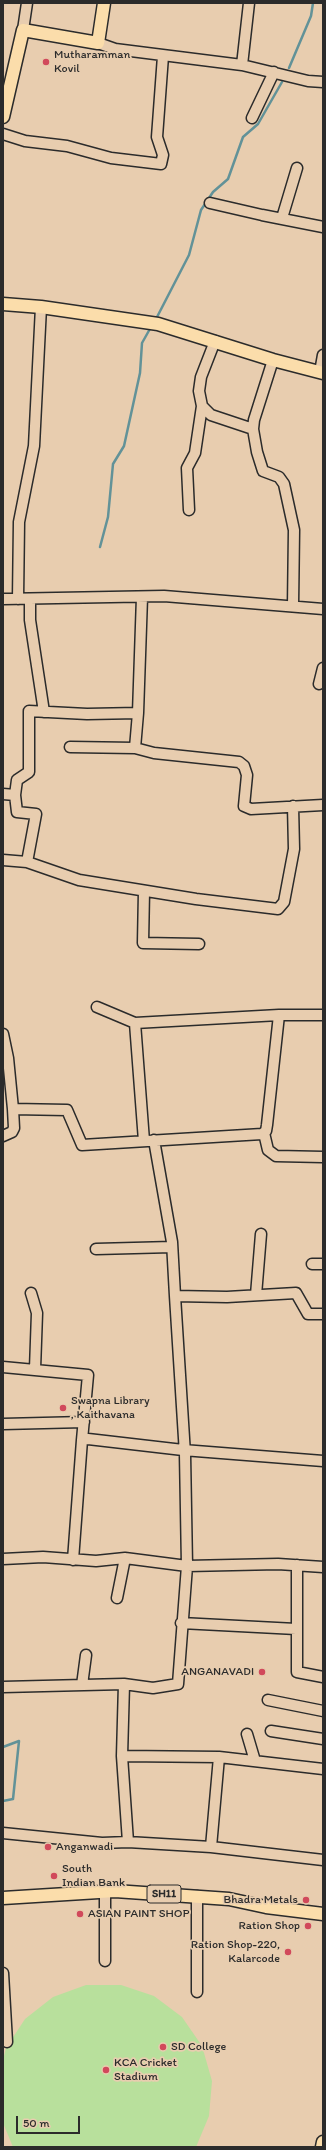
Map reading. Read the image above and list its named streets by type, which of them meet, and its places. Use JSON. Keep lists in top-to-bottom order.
{
  "streets": {
    "main road": ["SH11"]
  },
  "places": [
    "Mutharamman Kovil",
    "Swapna Library , Kaithavana",
    "ANGANAVADI",
    "Anganwadi",
    "South Indian Bank",
    "Bhadra Metals",
    "ASIAN PAINT SHOP",
    "Ration Shop",
    "Ration Shop-220, Kalarcode",
    "SD College",
    "KCA Cricket Stadium"
  ],
  "scale_bar": "50 m"
}
